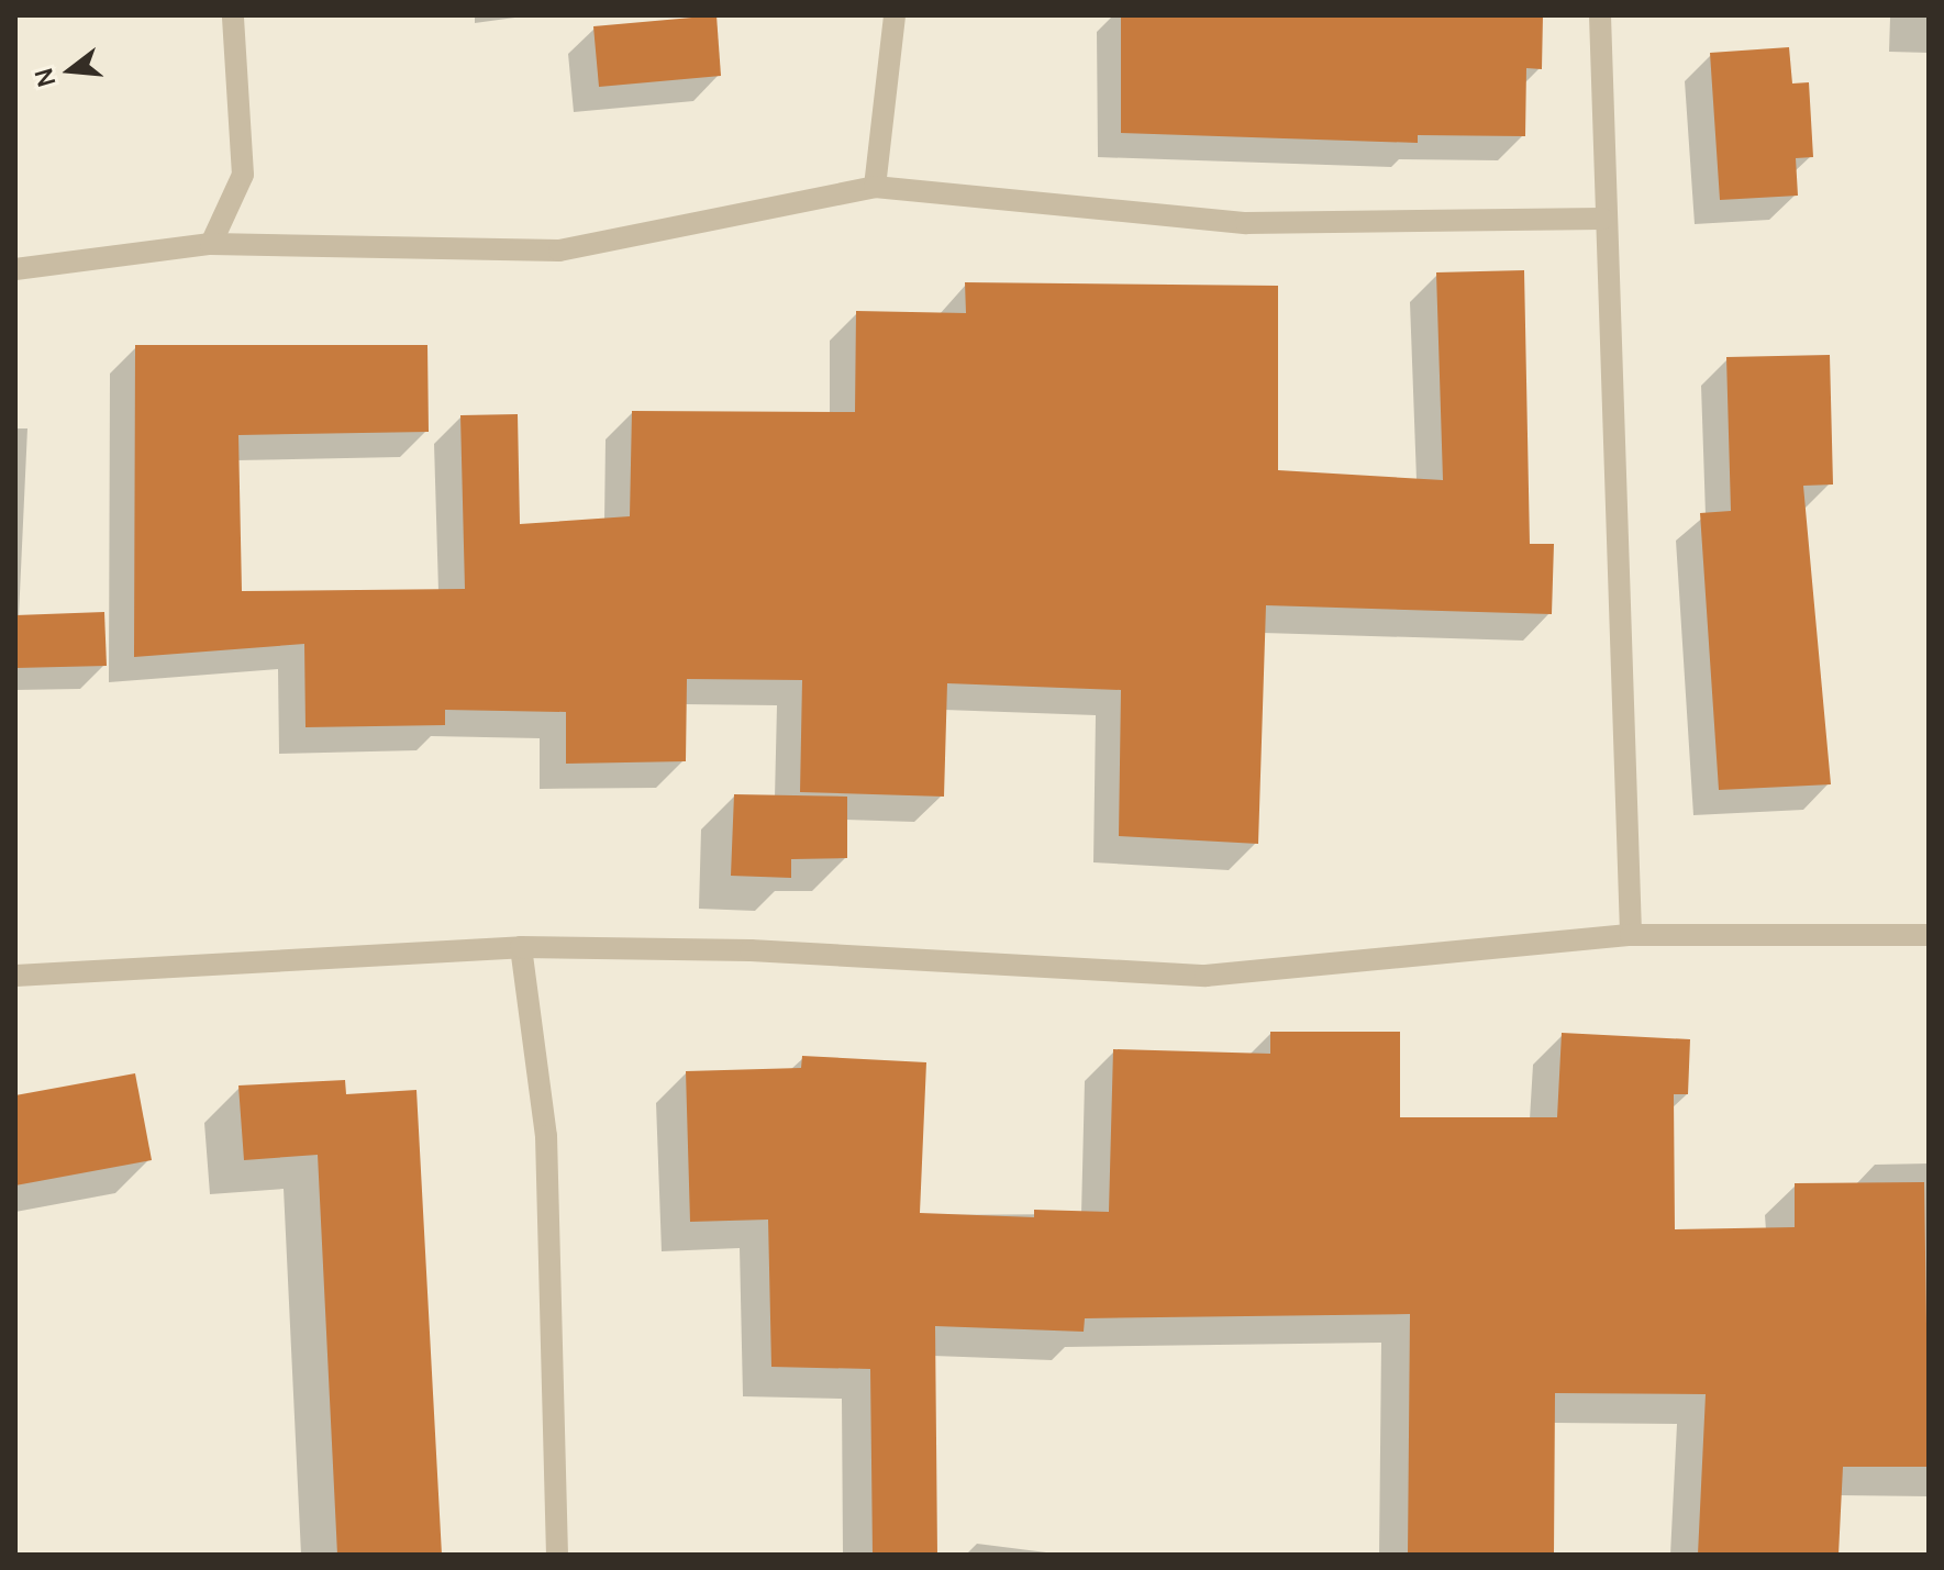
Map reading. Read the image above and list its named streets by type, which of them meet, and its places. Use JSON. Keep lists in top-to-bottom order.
{
  "north": "left"
}
